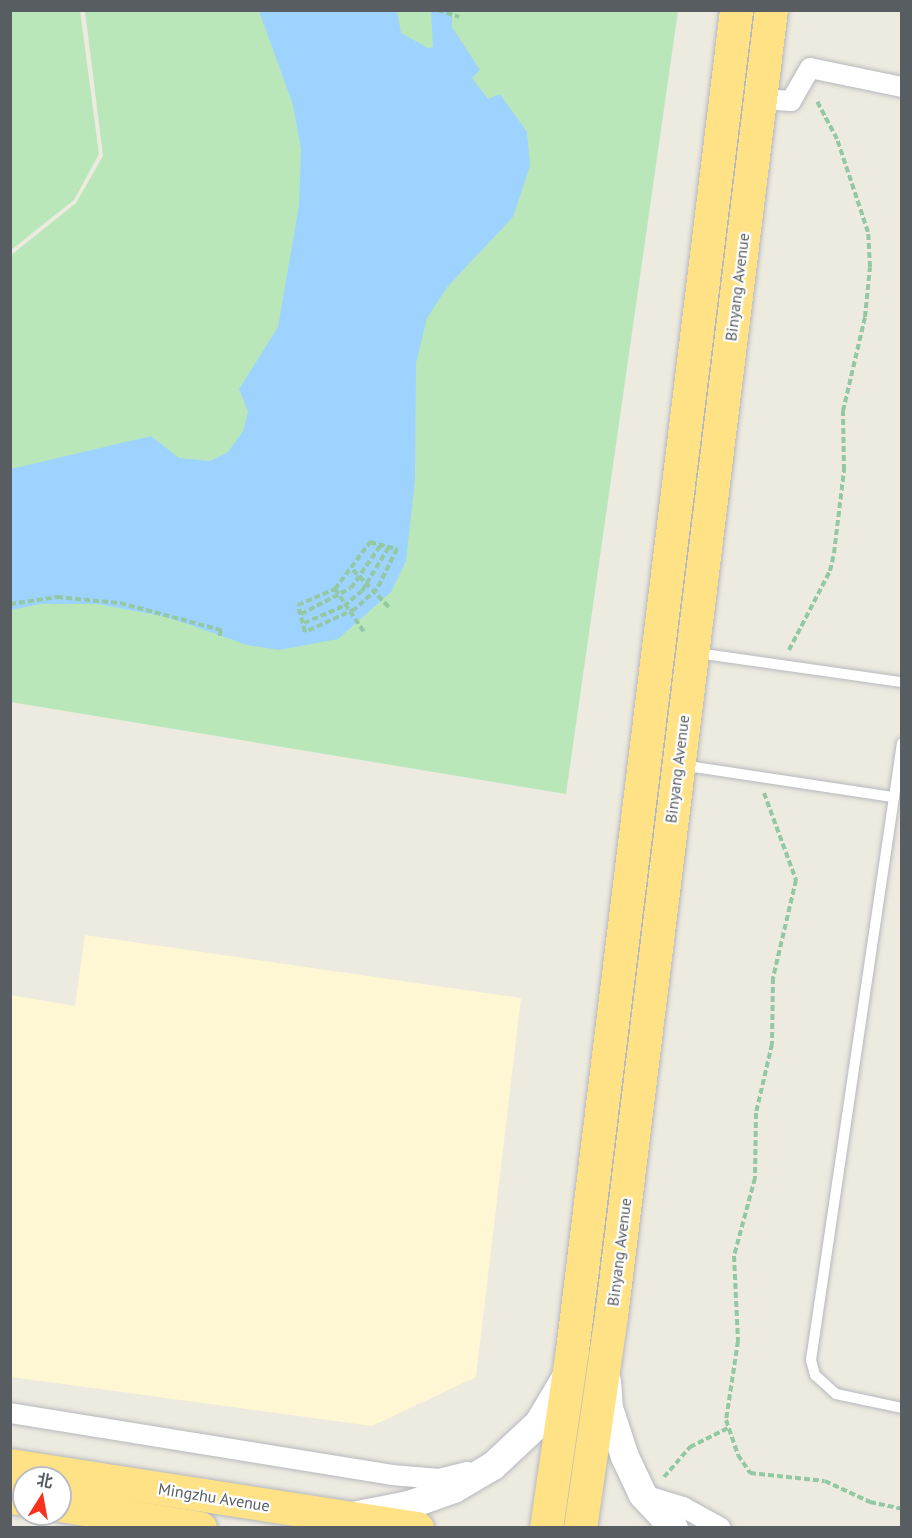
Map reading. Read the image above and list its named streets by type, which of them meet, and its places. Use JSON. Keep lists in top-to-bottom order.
{
  "streets": {
    "highway": ["Binyang Avenue", "Mingzhu Avenue"]
  },
  "north": "top"
}
